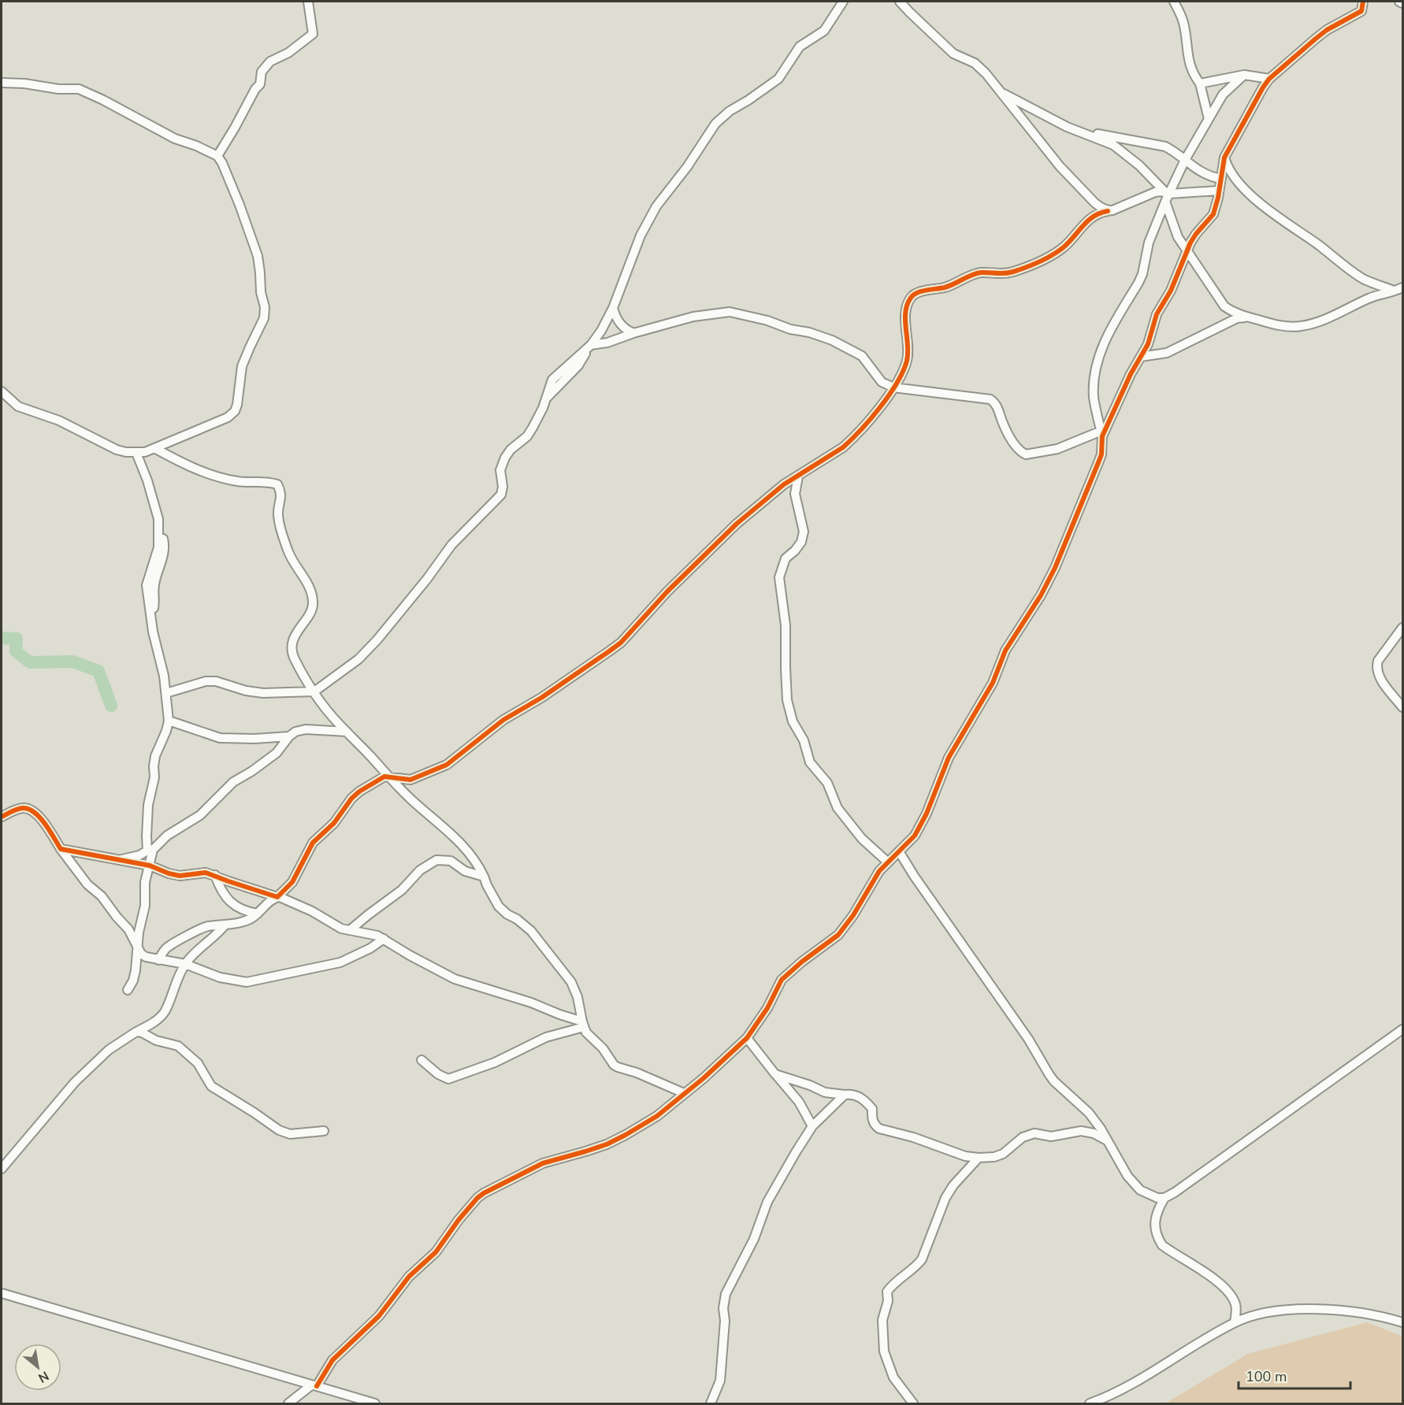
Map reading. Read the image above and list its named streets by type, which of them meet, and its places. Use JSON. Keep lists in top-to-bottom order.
{
  "scale_bar": "100 m",
  "north": "bottom right"
}
